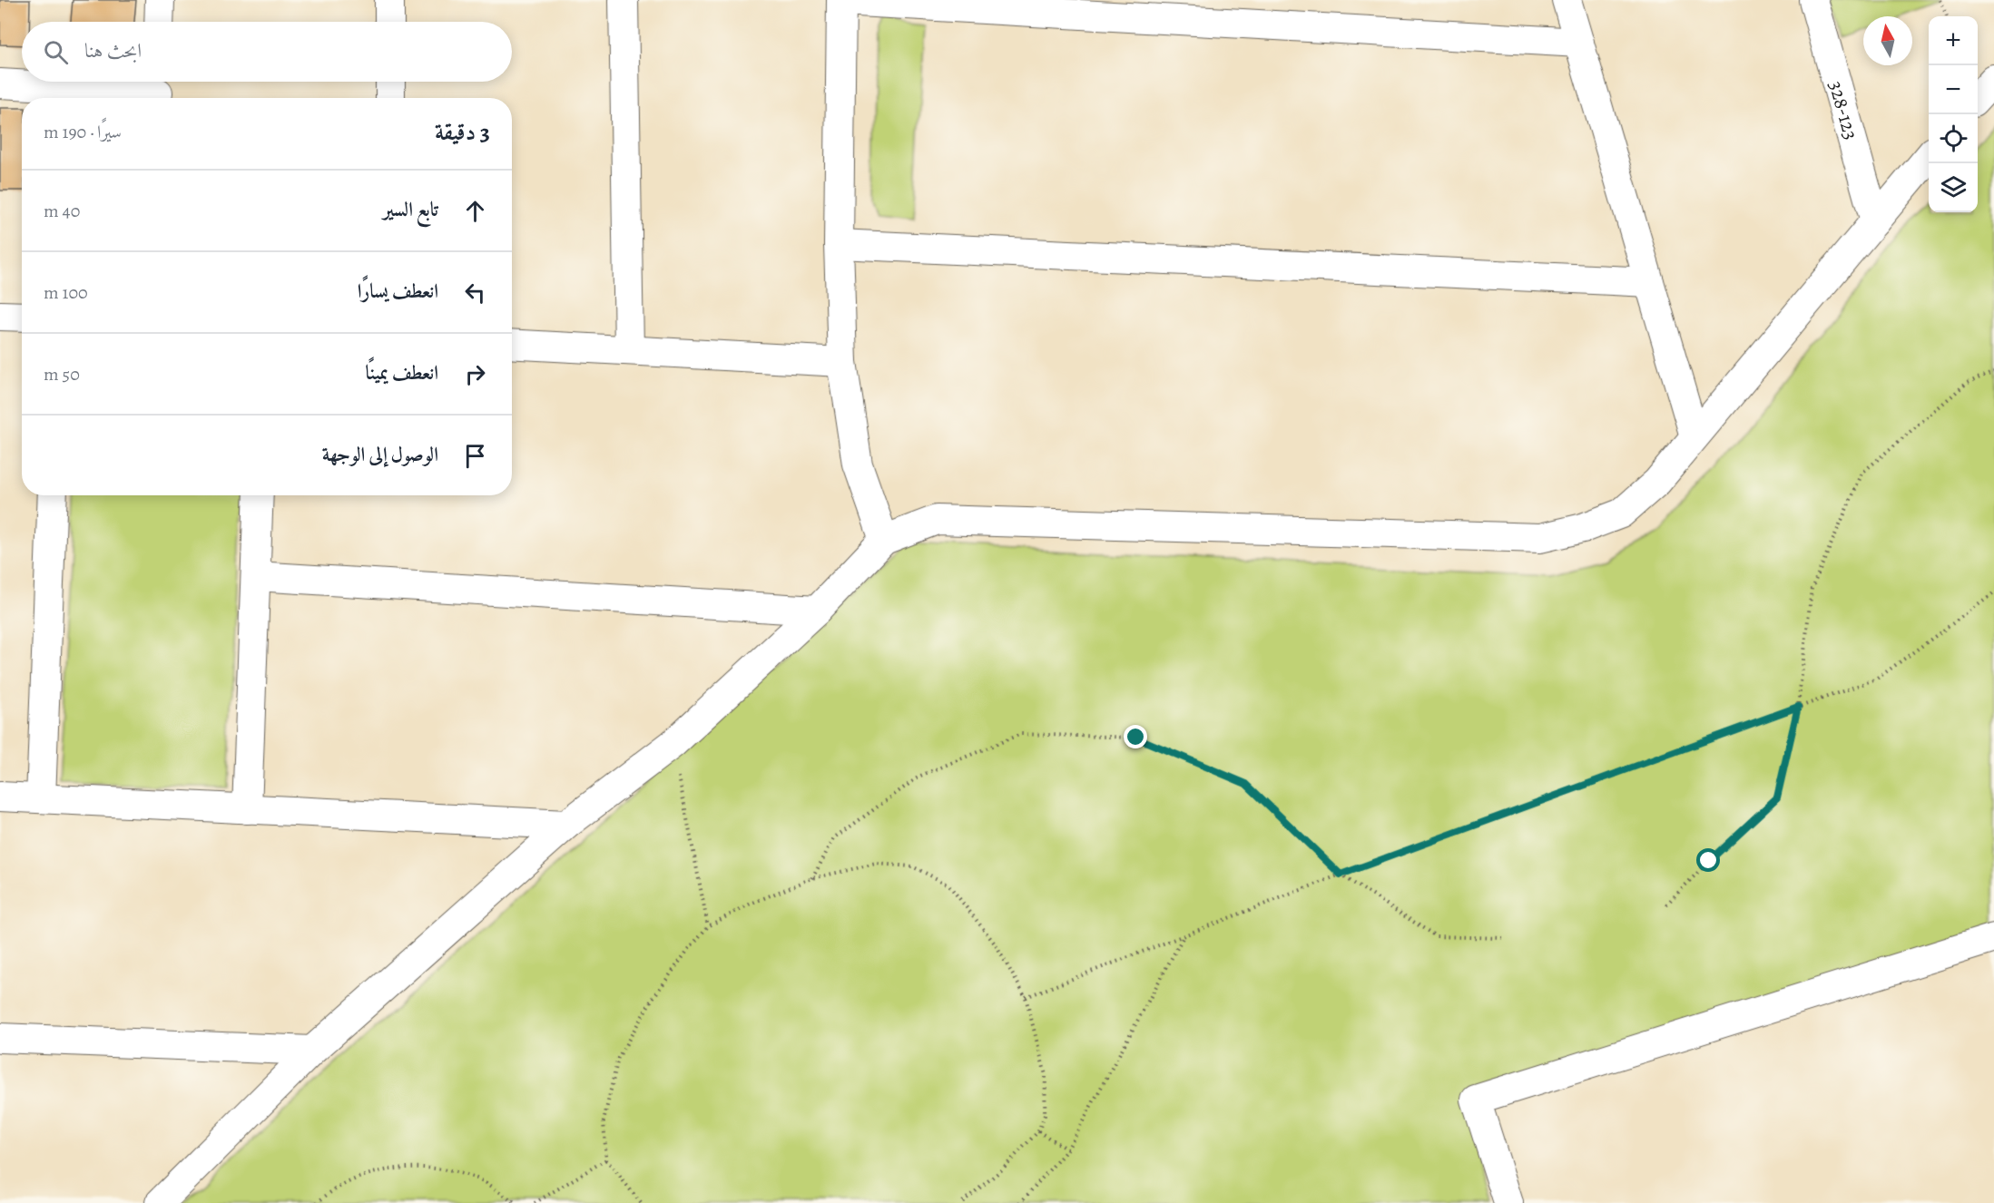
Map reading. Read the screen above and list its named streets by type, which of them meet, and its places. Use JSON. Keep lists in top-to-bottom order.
{
  "streets": {
    "street": ["328-123"]
  },
  "north": "top",
  "page": {
    "map_buttons": ["+", "−"],
    "search": "ابحث هنا",
    "heading": ["3 دقيقة", "سيرًا · 190 m"],
    "list": [
      ["تابع السير", "40 m"],
      ["انعطف يسارًا", "100 m"],
      ["انعطف يمينًا", "50 m"],
      "الوصول إلى الوجهة"
    ]
  }
}
